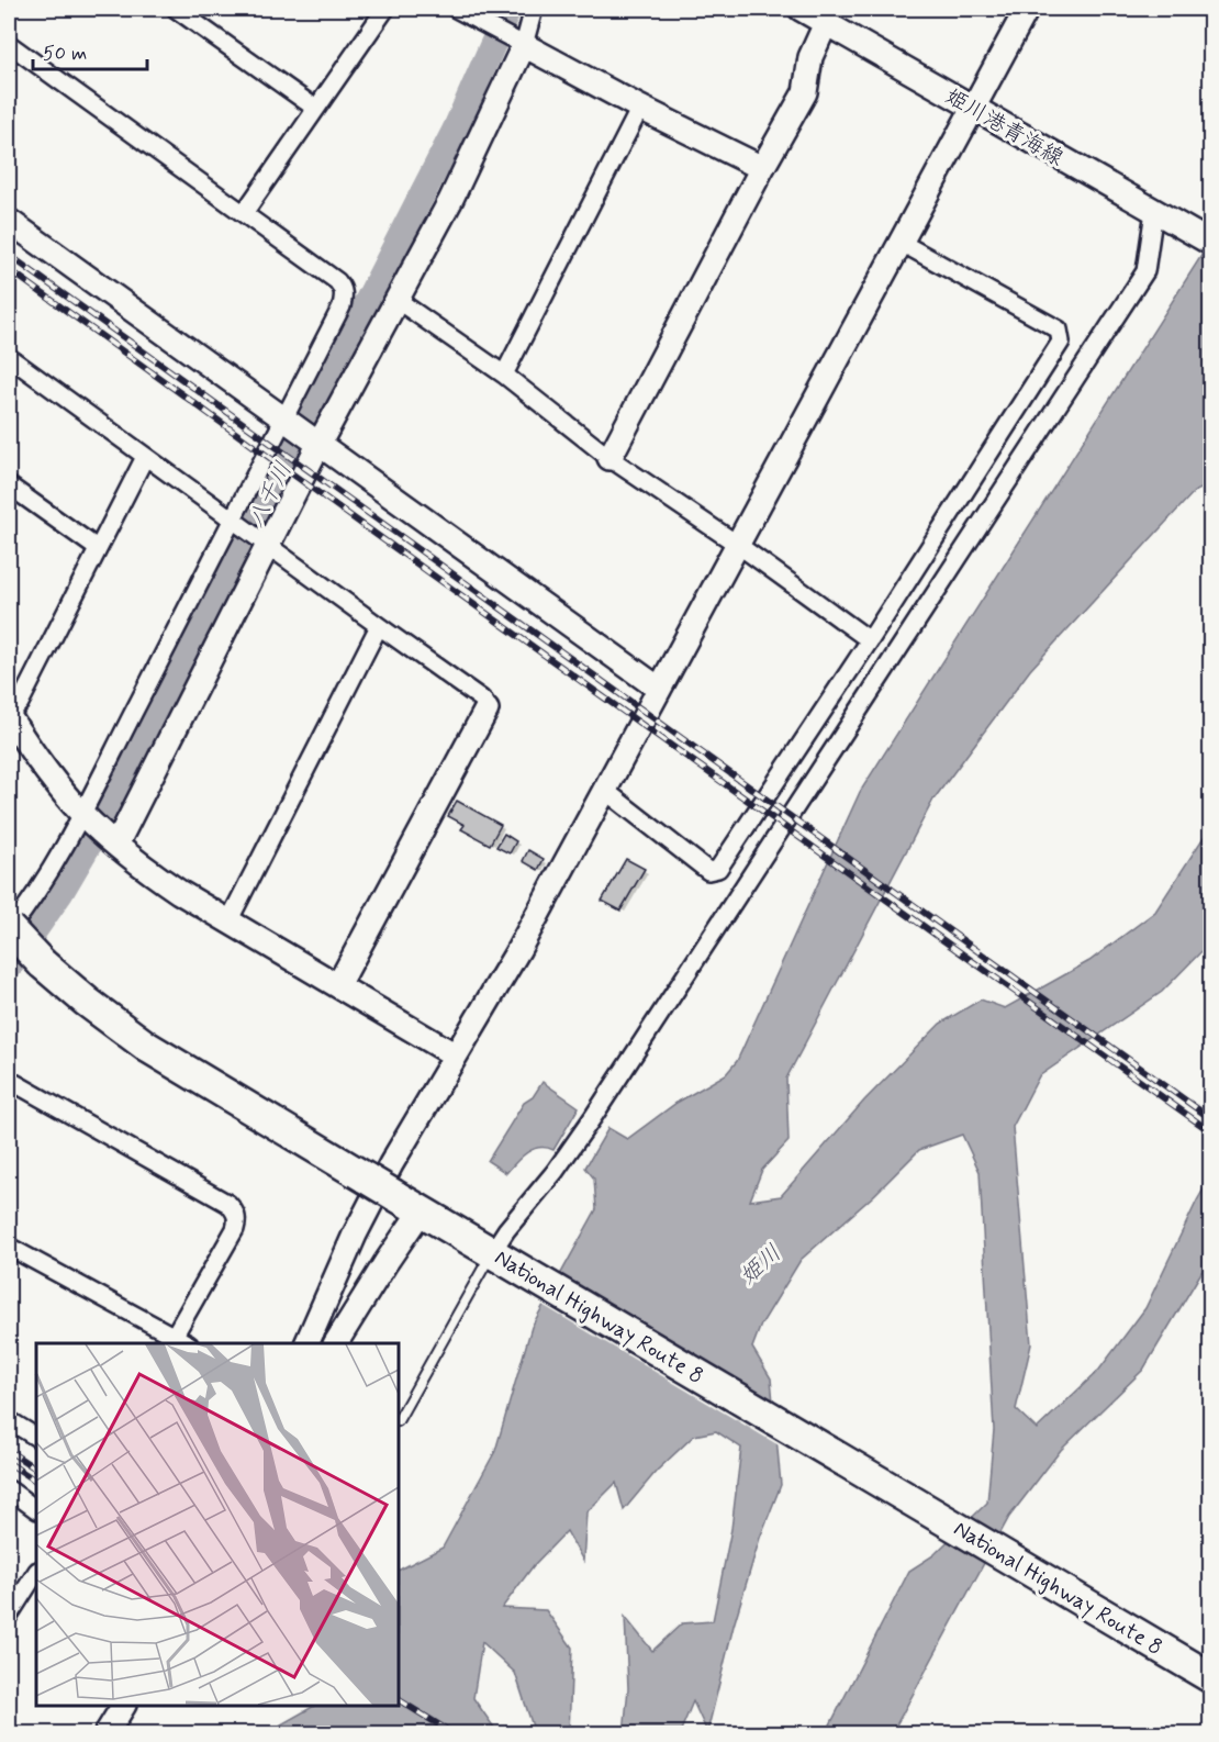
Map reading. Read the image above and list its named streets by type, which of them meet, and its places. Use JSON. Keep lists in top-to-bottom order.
{
  "streets": {
    "highway": ["National Highway Route 8"],
    "street": ["姫川港青海線"]
  },
  "water": ["八千川", "姫川"],
  "scale_bar": "50 m"
}
